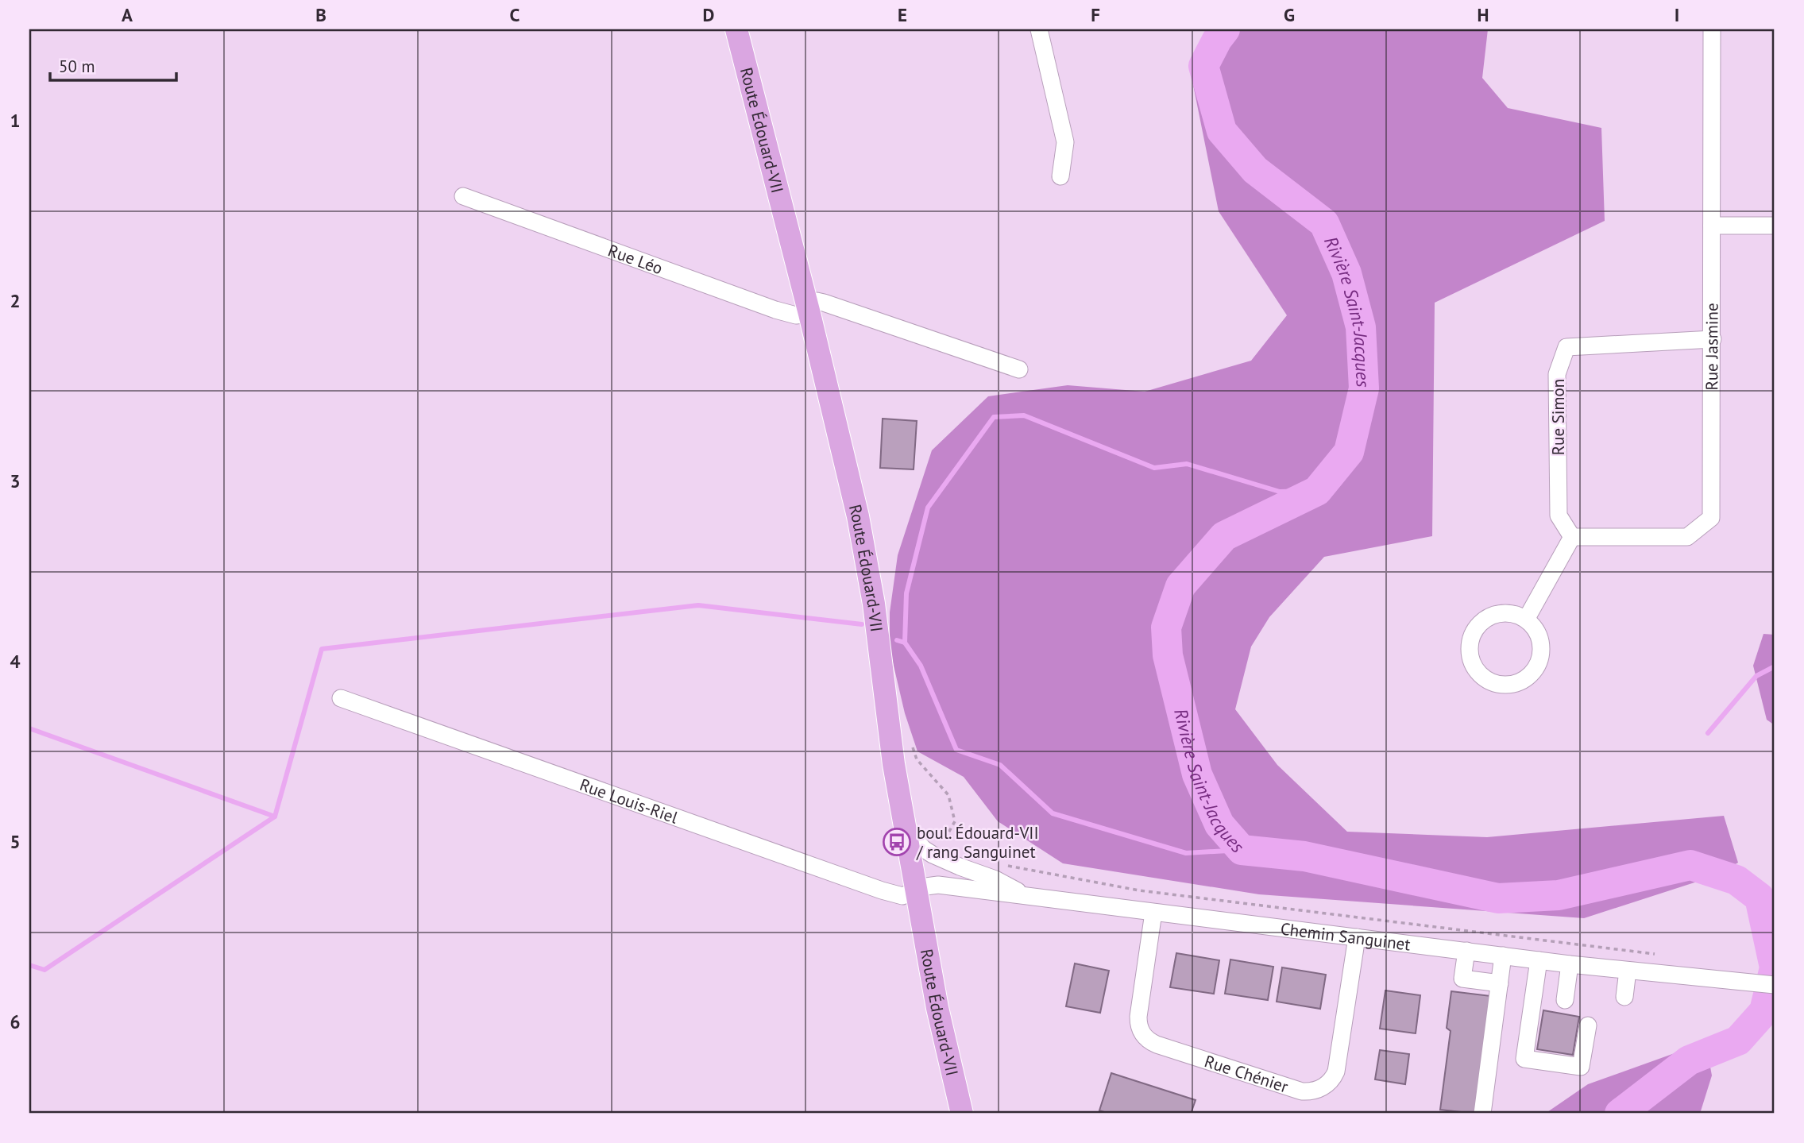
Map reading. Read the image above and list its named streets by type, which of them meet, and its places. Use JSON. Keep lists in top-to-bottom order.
{
  "streets": {
    "main road": ["Route Édouard-VII"],
    "street": [
      "Rue Léo",
      "Rue Jasmine",
      "Rue Simon",
      "Rue Louis-Riel",
      "Chemin Sanguinet",
      "Rue Chénier"
    ]
  },
  "crossings": [
    ["Route Édouard-VII", "Rue Léo"],
    ["Route Édouard-VII", "Rue Louis-Riel"],
    ["Route Édouard-VII", "Chemin Sanguinet"],
    ["Rue Jasmine", "Rue Simon"],
    ["Rue Louis-Riel", "Chemin Sanguinet"],
    ["Chemin Sanguinet", "Rue Chénier"]
  ],
  "water": ["Rivière Saint-Jacques"],
  "places": {
    "bus stop": ["boul. Édouard-VII / rang Sanguinet"]
  },
  "scale_bar": "50 m",
  "grid": {
    "columns": [
      "A",
      "B",
      "C",
      "D",
      "E",
      "F",
      "G",
      "H",
      "I"
    ],
    "rows": [
      "1",
      "2",
      "3",
      "4",
      "5",
      "6"
    ]
  }
}
